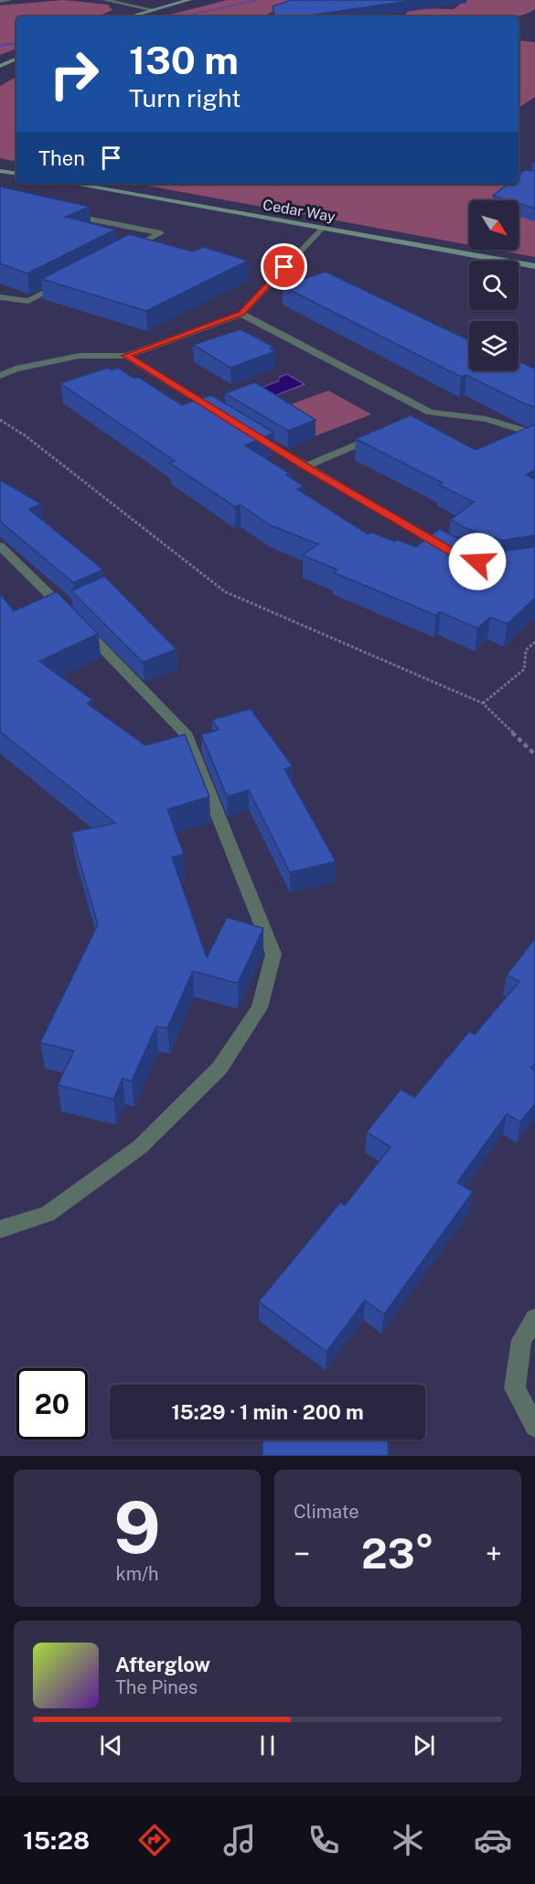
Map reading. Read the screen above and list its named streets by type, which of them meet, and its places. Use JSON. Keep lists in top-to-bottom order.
{
  "streets": {
    "main road": ["Cedar Way"]
  },
  "north": "bottom right",
  "page": {
    "turn": ["130 m", "Turn right"],
    "then": "Then",
    "limit": "20",
    "trip": "15:29 · 1 min · 200 m",
    "tile": [
      ["9", "km/h"],
      "Climate"
    ],
    "heat": ["−", "23°", "+"],
    "song": ["Afterglow", "The Pines"],
    "tabs": "15:28"
  }
}
